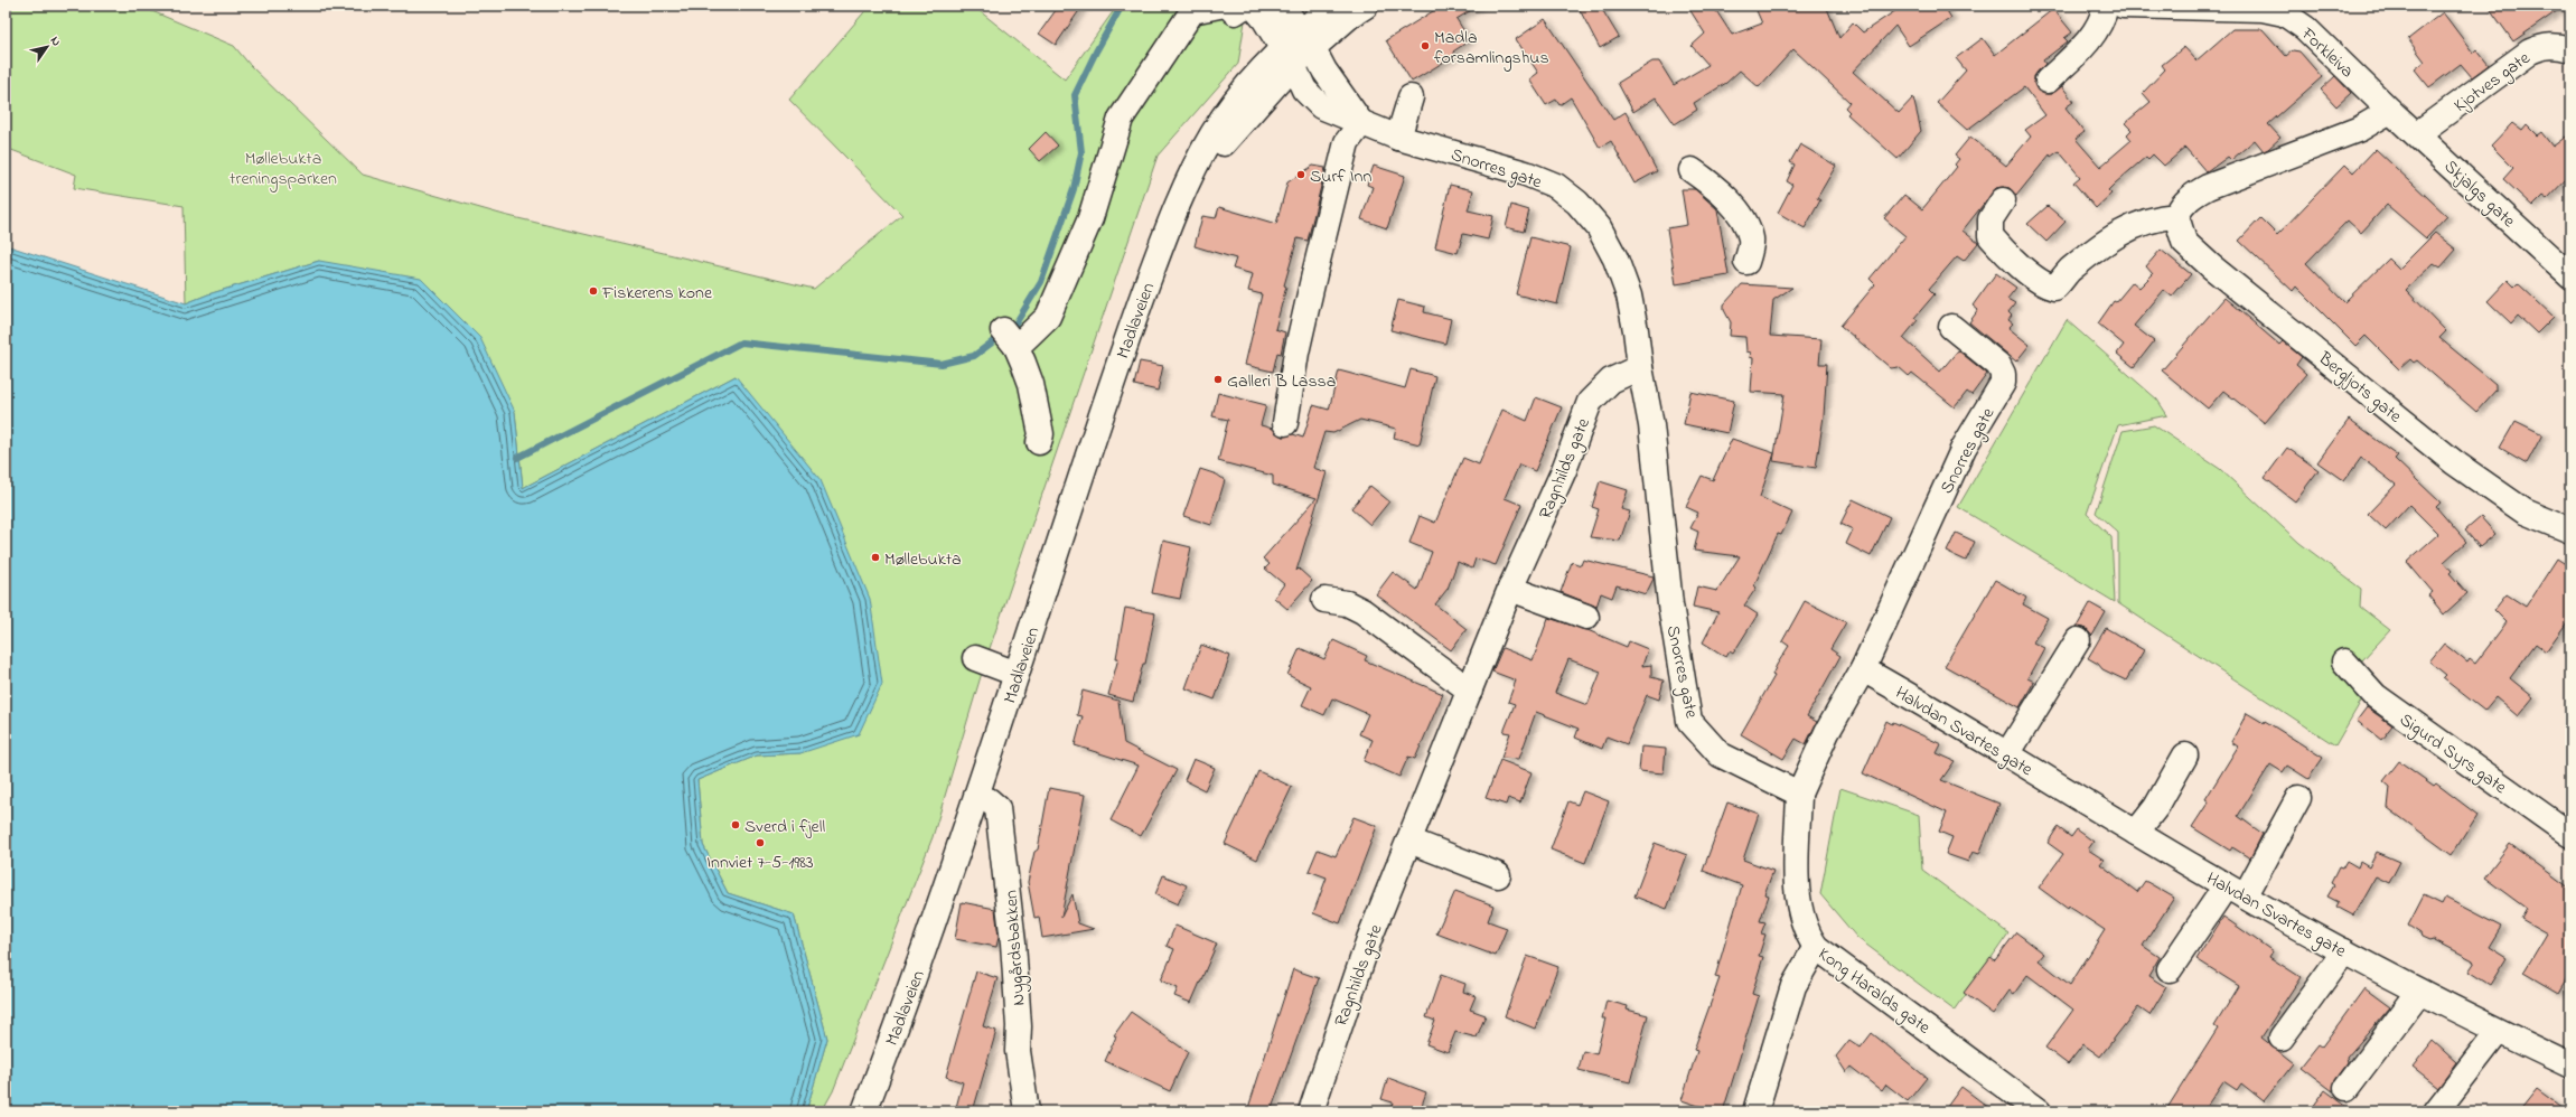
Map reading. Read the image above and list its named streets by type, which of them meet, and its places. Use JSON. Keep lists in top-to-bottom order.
{
  "streets": {
    "street": [
      "Forkleiva",
      "Kjotves gate",
      "Snorres gate",
      "Skjalgs gate",
      "Madlaveien",
      "Bergljots gate",
      "Ragnhilds gate",
      "Halvdan Svartes gate",
      "Sigurd Syrs gate",
      "Nygårdsbakken",
      "Kong Haralds gate"
    ]
  },
  "crossings": [
    ["Forkleiva", "Skjalgs gate"],
    ["Kjotves gate", "Skjalgs gate"],
    ["Snorres gate", "Madlaveien"],
    ["Snorres gate", "Ragnhilds gate"],
    ["Snorres gate", "Halvdan Svartes gate"],
    ["Snorres gate", "Kong Haralds gate"],
    ["Madlaveien", "Nygårdsbakken"]
  ],
  "parks": ["Møllebukta treningsparken"],
  "places": [
    "Madla forsamlingshus",
    "Surf Inn",
    "Fiskerens kone",
    "Galleri B Lassa",
    "Møllebukta",
    "Sverd i fjell",
    "Innviet 7-5-1983"
  ],
  "north": "top right"
}
